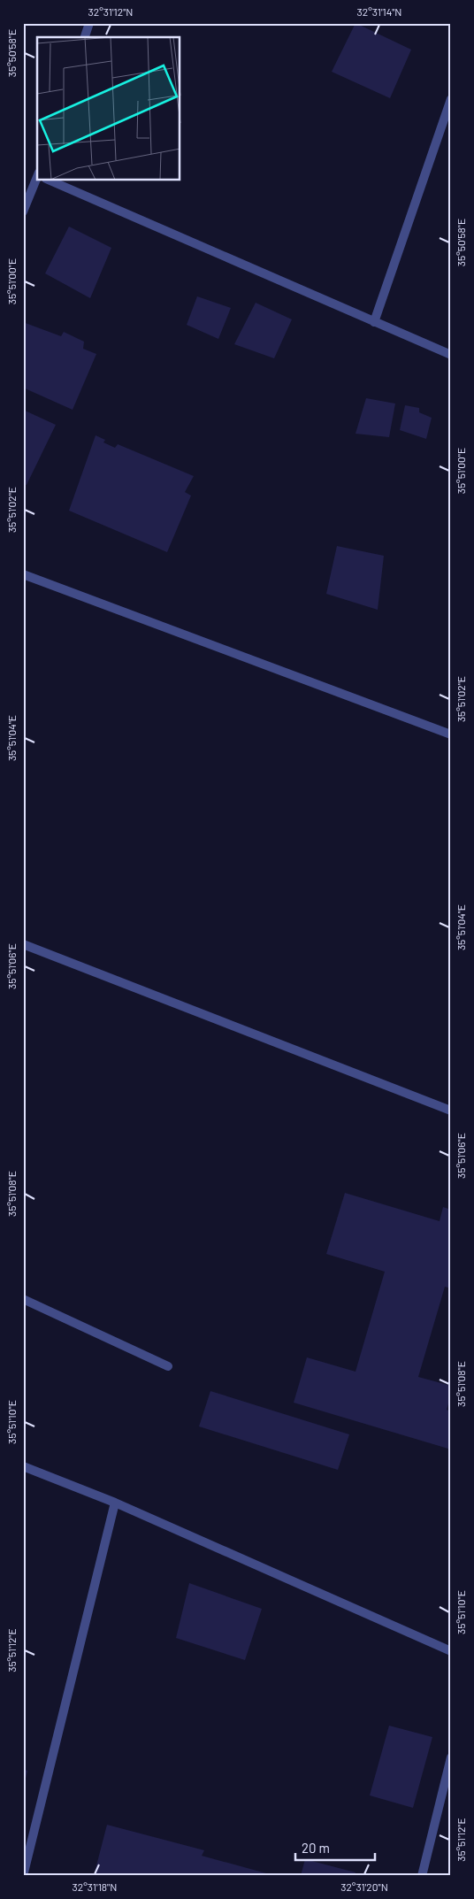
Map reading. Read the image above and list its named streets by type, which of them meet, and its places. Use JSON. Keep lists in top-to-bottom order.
{
  "scale_bar": "20 m",
  "coordinates": [
    "32°31'12\"N",
    "32°31'14\"N",
    "35°50'58\"E",
    "35°51'00\"E",
    "35°51'02\"E",
    "35°51'04\"E",
    "35°51'06\"E",
    "35°51'08\"E",
    "35°51'10\"E",
    "35°51'12\"E",
    "32°31'18\"N",
    "32°31'20\"N"
  ]
}
